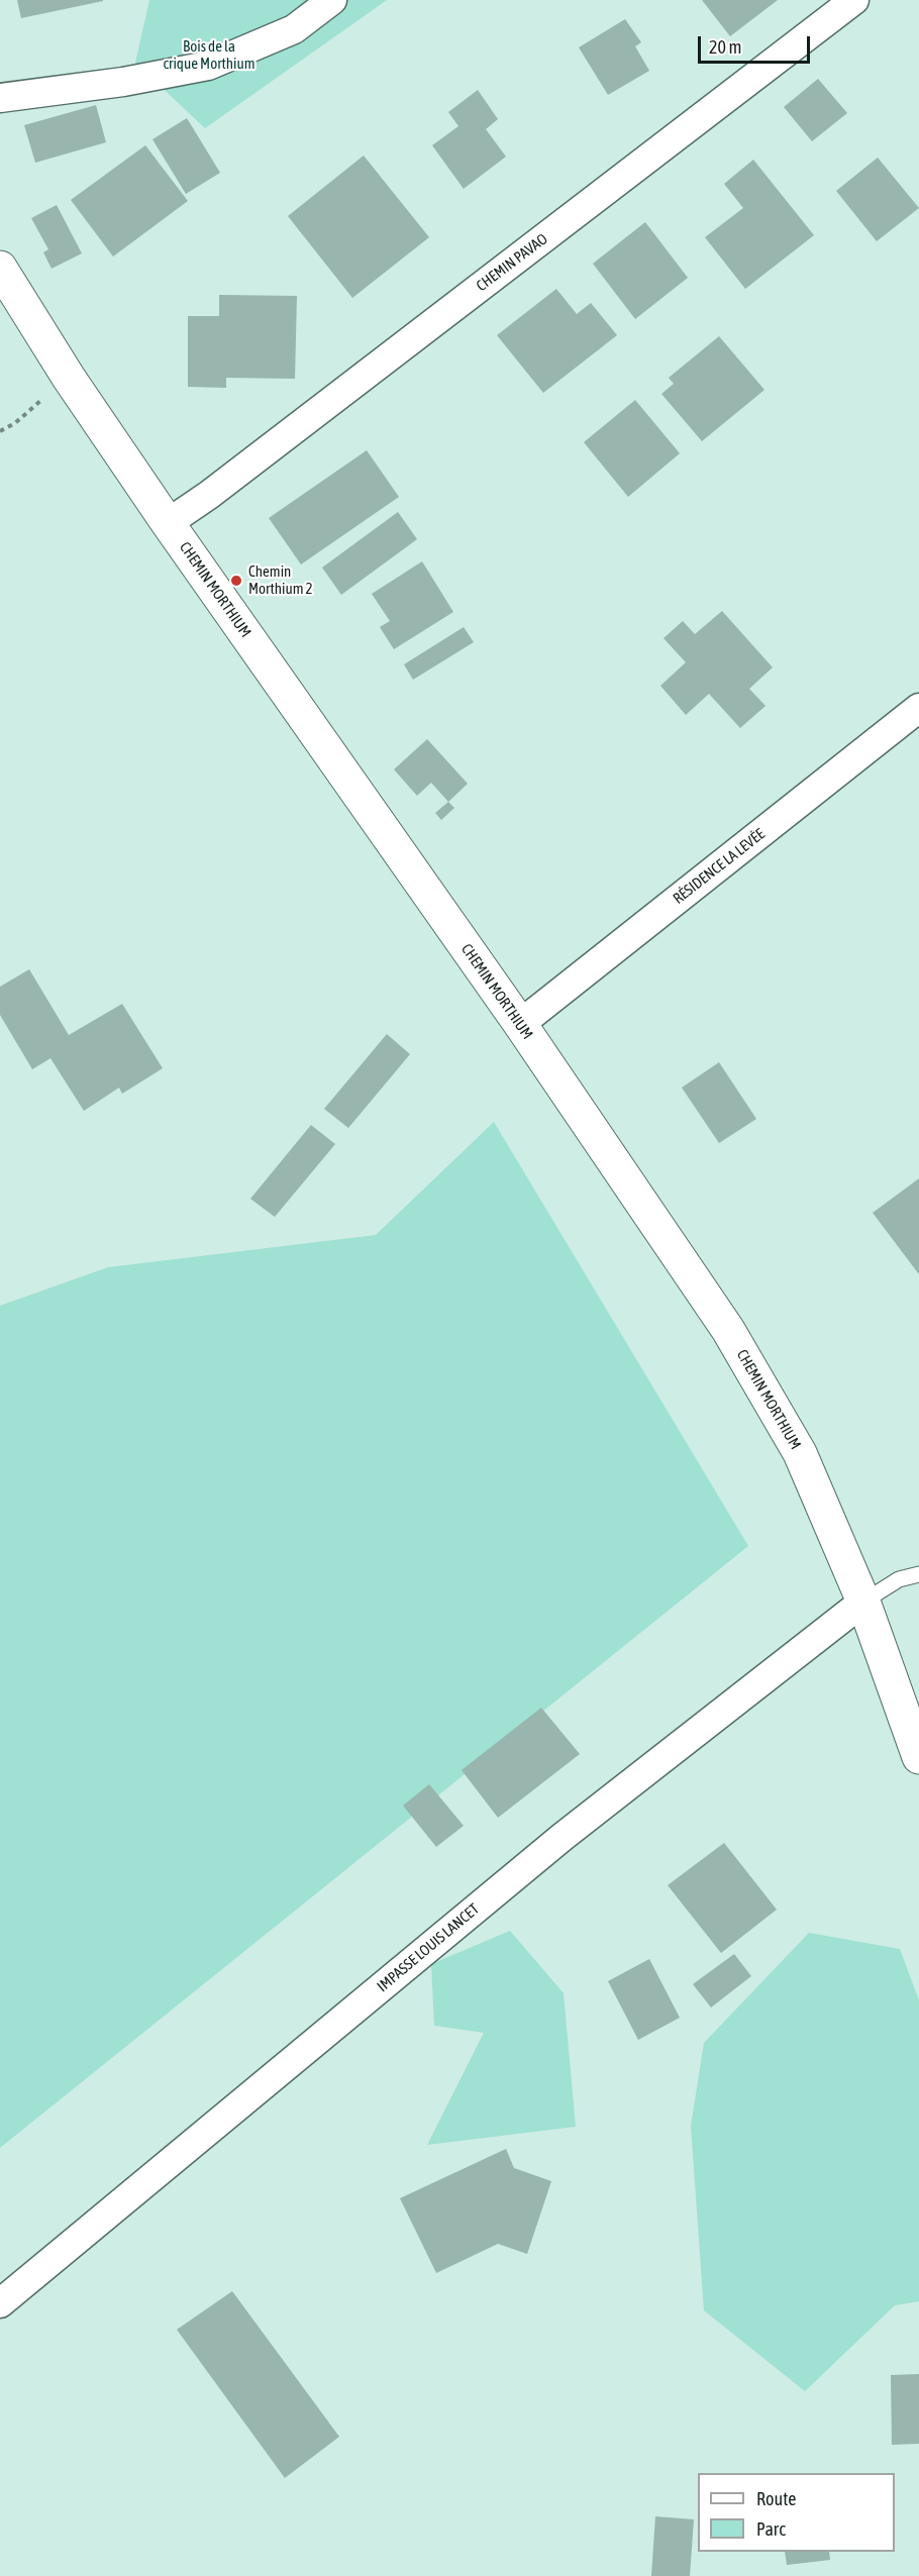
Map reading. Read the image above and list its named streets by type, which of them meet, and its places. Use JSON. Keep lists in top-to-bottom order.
{
  "streets": {
    "street": [
      "CHEMIN PAVAO",
      "CHEMIN MORTHIUM",
      "RÉSIDENCE LA LEVÉE",
      "IMPASSE LOUIS LANCET"
    ]
  },
  "crossings": [
    ["CHEMIN PAVAO", "CHEMIN MORTHIUM"],
    ["CHEMIN MORTHIUM", "RÉSIDENCE LA LEVÉE"],
    ["CHEMIN MORTHIUM", "IMPASSE LOUIS LANCET"]
  ],
  "parks": ["Bois de la crique Morthium"],
  "places": ["Chemin Morthium 2"],
  "legend": ["Route", "Parc"],
  "scale_bar": "20 m"
}
